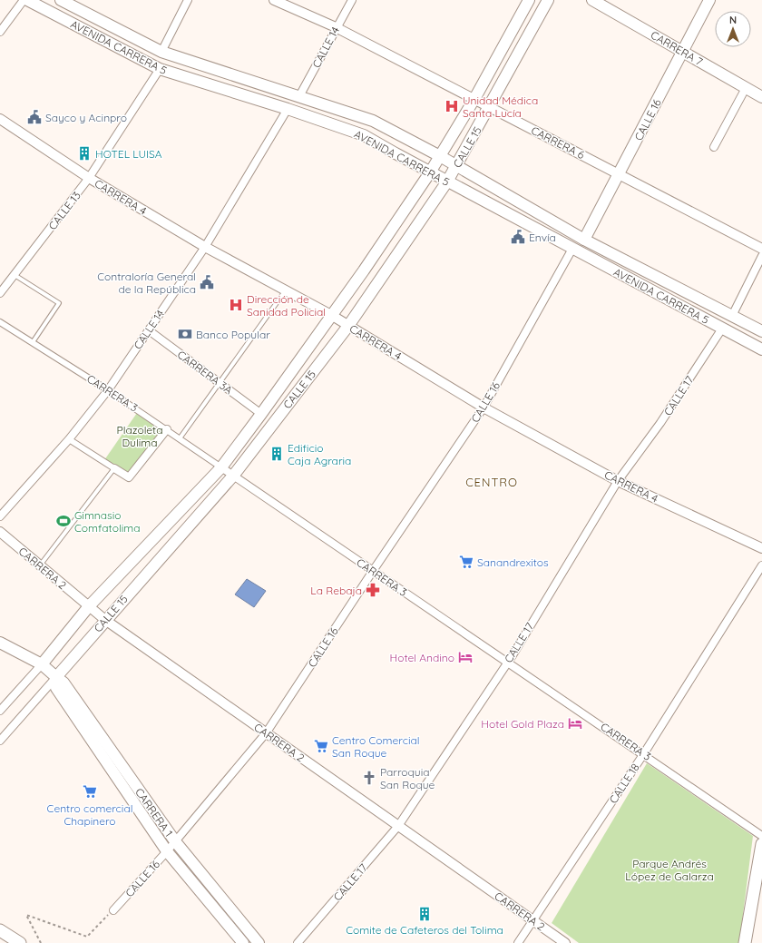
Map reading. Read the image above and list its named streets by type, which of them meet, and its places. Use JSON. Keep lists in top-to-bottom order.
{
  "streets": {
    "main road": [
      "AVENIDA CARRERA 5",
      "CARRERA 7",
      "CALLE 16",
      "CALLE 15",
      "CARRERA 1"
    ],
    "street": [
      "CALLE 14",
      "CARRERA 6",
      "CARRERA 4",
      "CALLE 13",
      "CARRERA 3A",
      "CARRERA 3",
      "CALLE 17",
      "CARRERA 2",
      "CALLE 18"
    ]
  },
  "crossings": [
    ["AVENIDA CARRERA 5", "CALLE 14"],
    ["AVENIDA CARRERA 5", "CALLE 16"],
    ["AVENIDA CARRERA 5", "CALLE 15"],
    ["AVENIDA CARRERA 5", "CALLE 13"],
    ["AVENIDA CARRERA 5", "CALLE 17"],
    ["CALLE 14", "CARRERA 6"],
    ["CALLE 14", "CARRERA 4"],
    ["CALLE 14", "CARRERA 3A"],
    ["CALLE 14", "CARRERA 3"],
    ["CARRERA 7", "CALLE 16"],
    ["CALLE 16", "CARRERA 6"],
    ["CALLE 16", "CARRERA 4"],
    ["CALLE 16", "CARRERA 3"],
    ["CALLE 16", "CARRERA 2"],
    ["CALLE 16", "CARRERA 1"],
    ["CARRERA 6", "CALLE 15"],
    ["CALLE 15", "CARRERA 4"],
    ["CALLE 15", "CARRERA 3A"],
    ["CALLE 15", "CARRERA 3"],
    ["CALLE 15", "CARRERA 2"],
    ["CALLE 15", "CARRERA 1"],
    ["CARRERA 4", "CALLE 13"],
    ["CARRERA 4", "CALLE 17"],
    ["CARRERA 3", "CALLE 17"],
    ["CARRERA 3", "CALLE 18"],
    ["CALLE 17", "CARRERA 2"],
    ["CARRERA 2", "CALLE 18"]
  ],
  "districts": ["CENTRO"],
  "parks": ["Plazoleta Dulima", "Parque Andrés López de Galarza"],
  "places": {
    "hospital": ["Unidad Médica Santa Lucía", "Dirección de Sanidad Policial"],
    "public building": ["Sayco y Acinpro", "Envía", "Contraloría General de la República"],
    "building": ["HOTEL LUISA", "Edificio Caja Agraria", "Comite de Cafeteros del Tolima"],
    "bank": ["Banco Popular"],
    "sports": ["Gimnasio Comfatolima"],
    "supermarket": ["Sanandrexitos", "Centro Comercial San Roque", "Centro comercial Chapinero"],
    "pharmacy": ["La Rebaja"],
    "hotel": ["Hotel Andino", "Hotel Gold Plaza"],
    "church": ["Parroquia San Roque"]
  },
  "north": "top"
}
